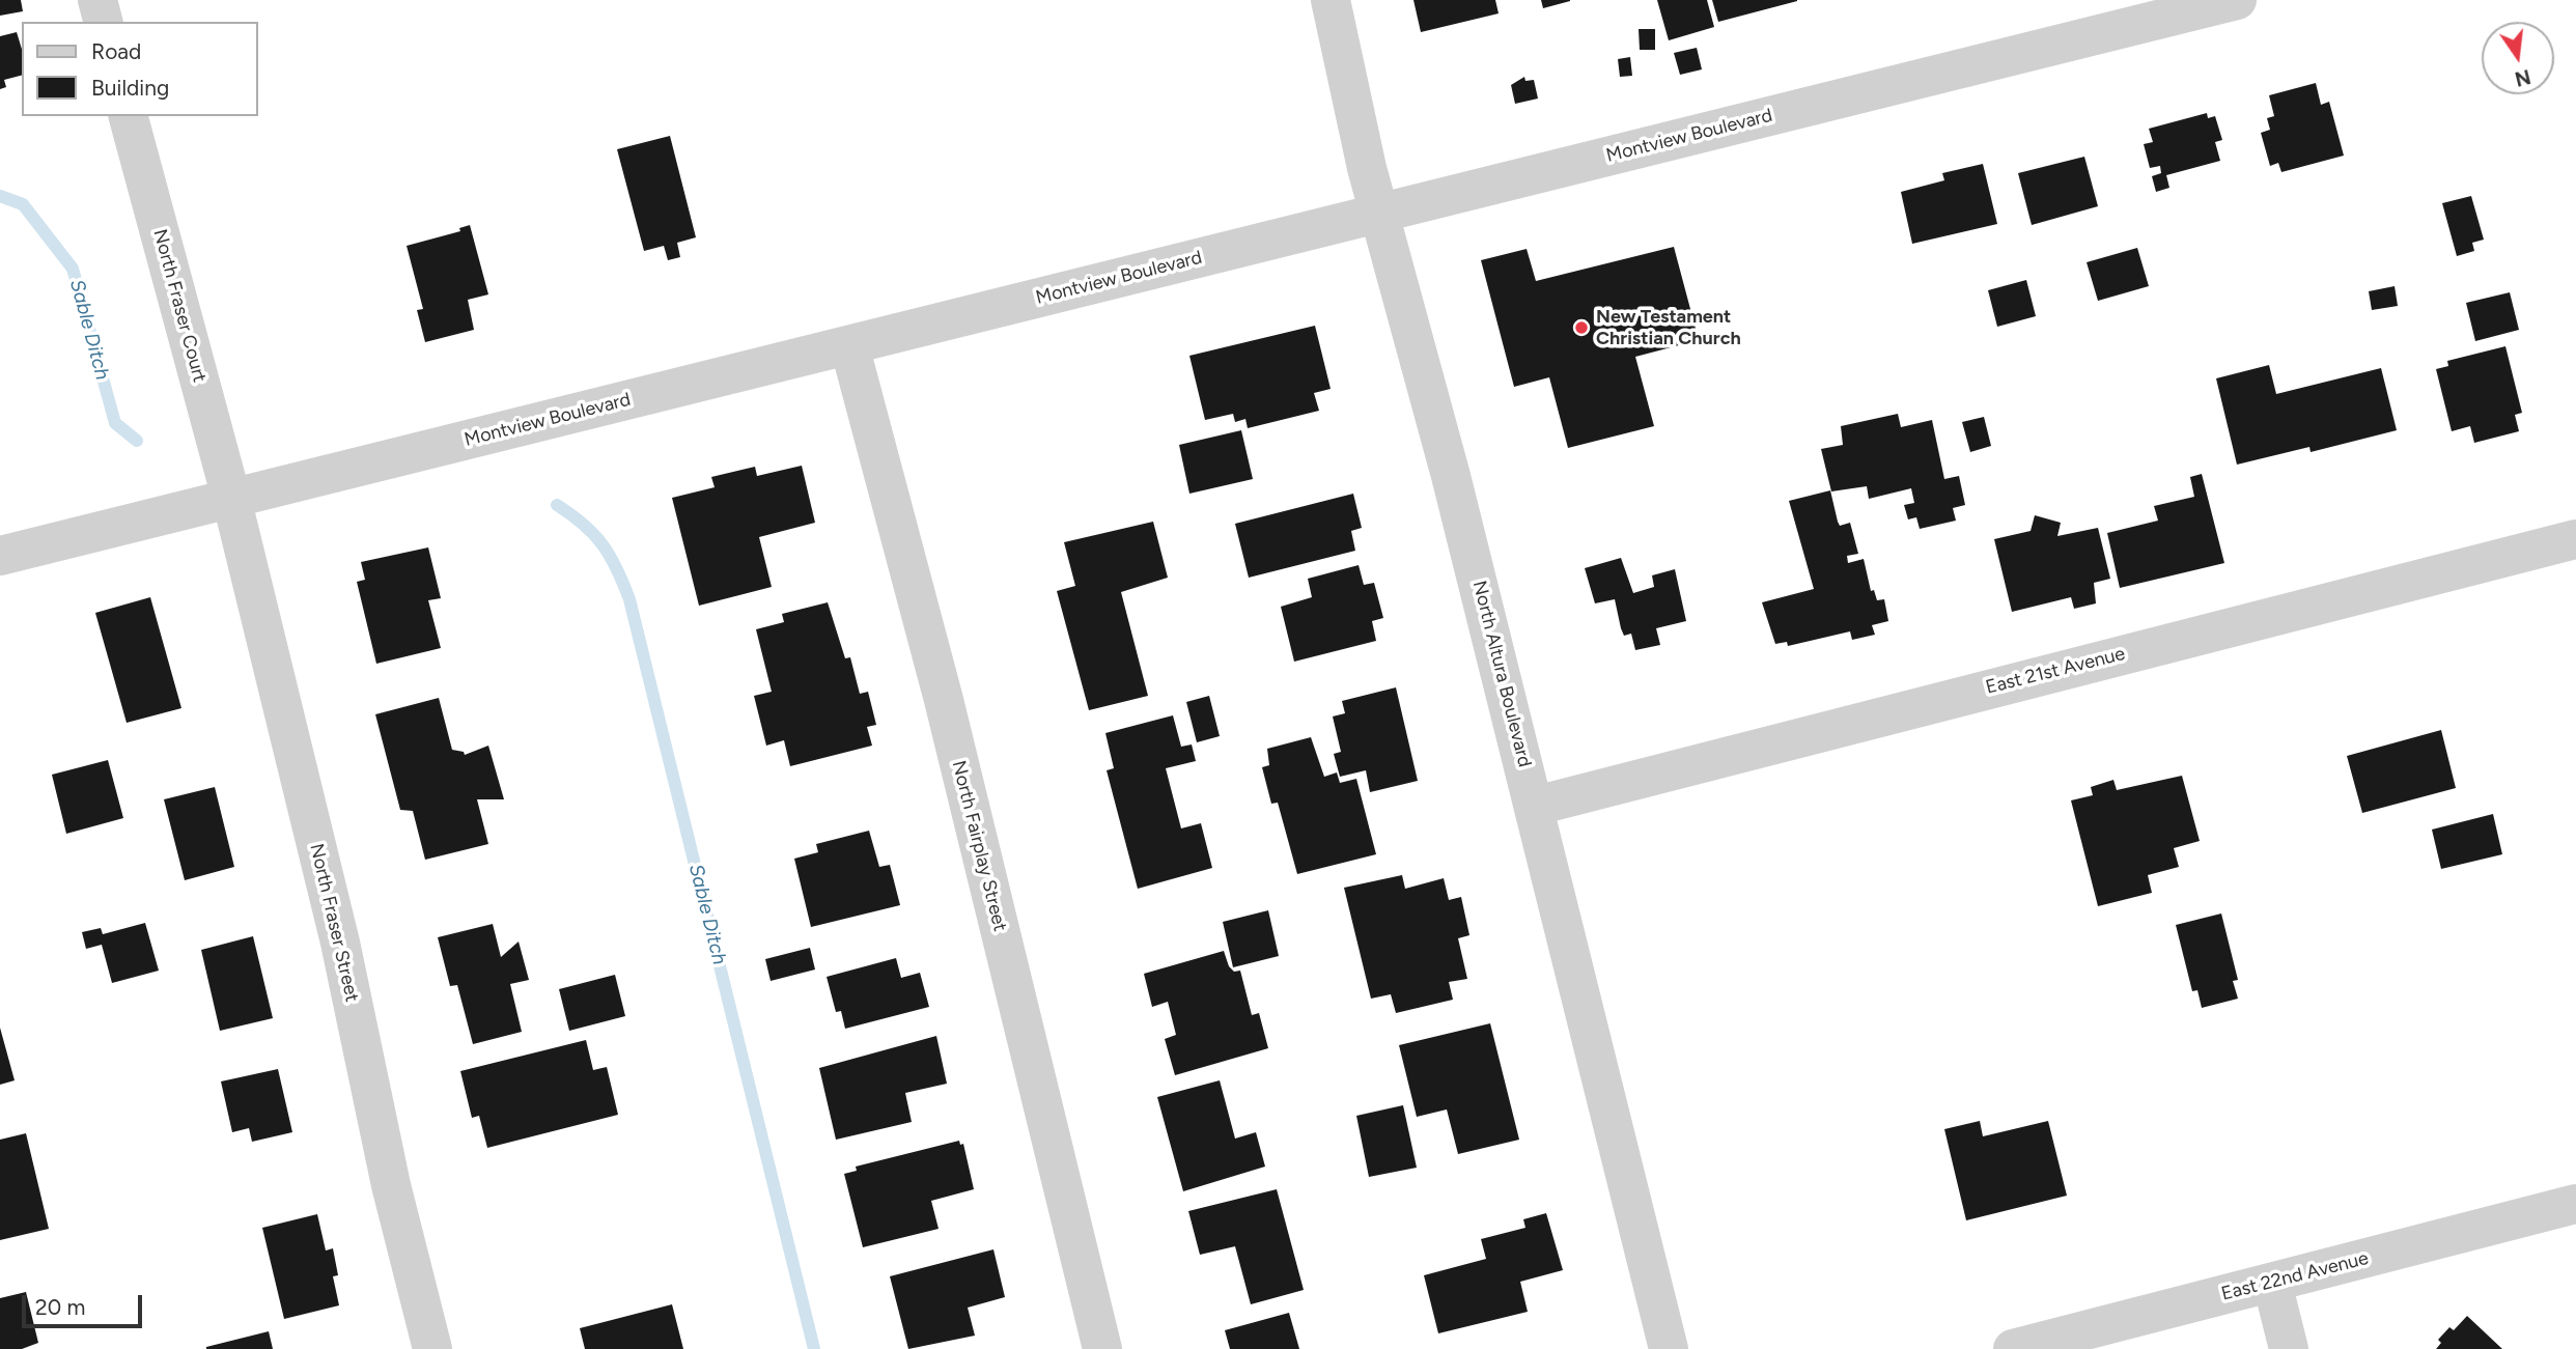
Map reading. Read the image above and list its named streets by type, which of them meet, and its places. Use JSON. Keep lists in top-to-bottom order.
{
  "streets": {
    "street": [
      "Montview Boulevard",
      "North Fraser Court",
      "East 21st Avenue",
      "North Altura Boulevard",
      "North Fairplay Street",
      "North Fraser Street",
      "East 22nd Avenue"
    ]
  },
  "crossings": [
    ["Montview Boulevard", "North Fraser Court"],
    ["Montview Boulevard", "North Altura Boulevard"],
    ["Montview Boulevard", "North Fairplay Street"],
    ["Montview Boulevard", "North Fraser Street"],
    ["North Fraser Court", "North Fraser Street"],
    ["East 21st Avenue", "North Altura Boulevard"]
  ],
  "water": ["Sable Ditch"],
  "places": ["New Testament Christian Church"],
  "legend": ["Road", "Building"],
  "scale_bar": "20 m",
  "north": "bottom"
}
